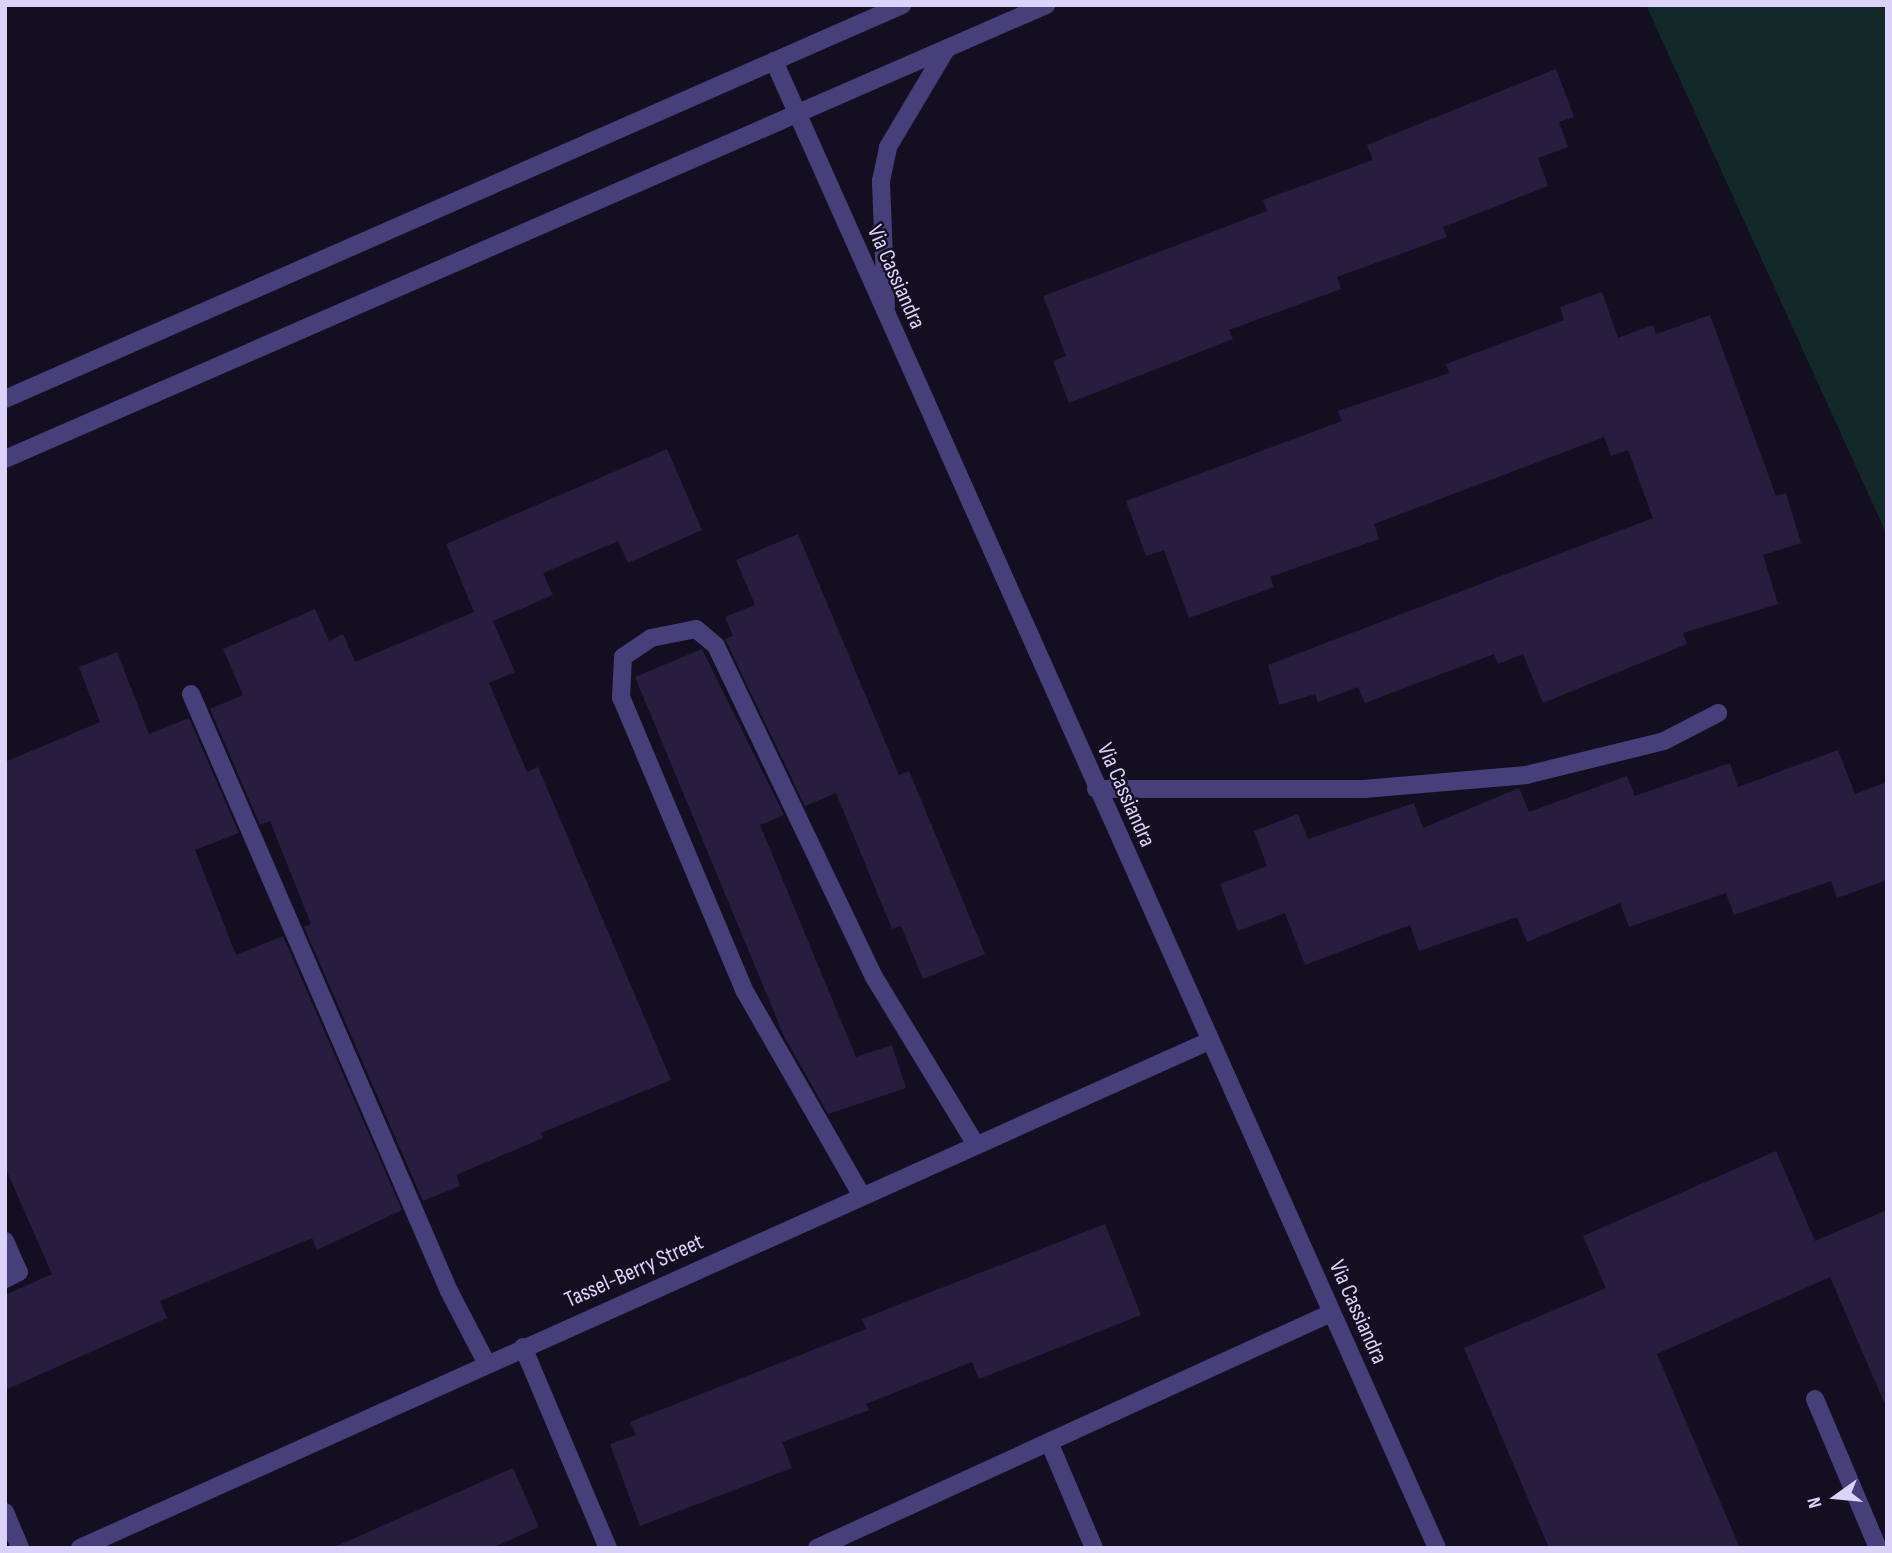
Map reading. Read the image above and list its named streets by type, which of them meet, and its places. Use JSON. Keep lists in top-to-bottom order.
{
  "streets": {
    "street": ["Via Cassiandra", "Tassel-Berry Street"]
  },
  "crossings": [
    ["Via Cassiandra", "Tassel-Berry Street"]
  ],
  "north": "left"
}
